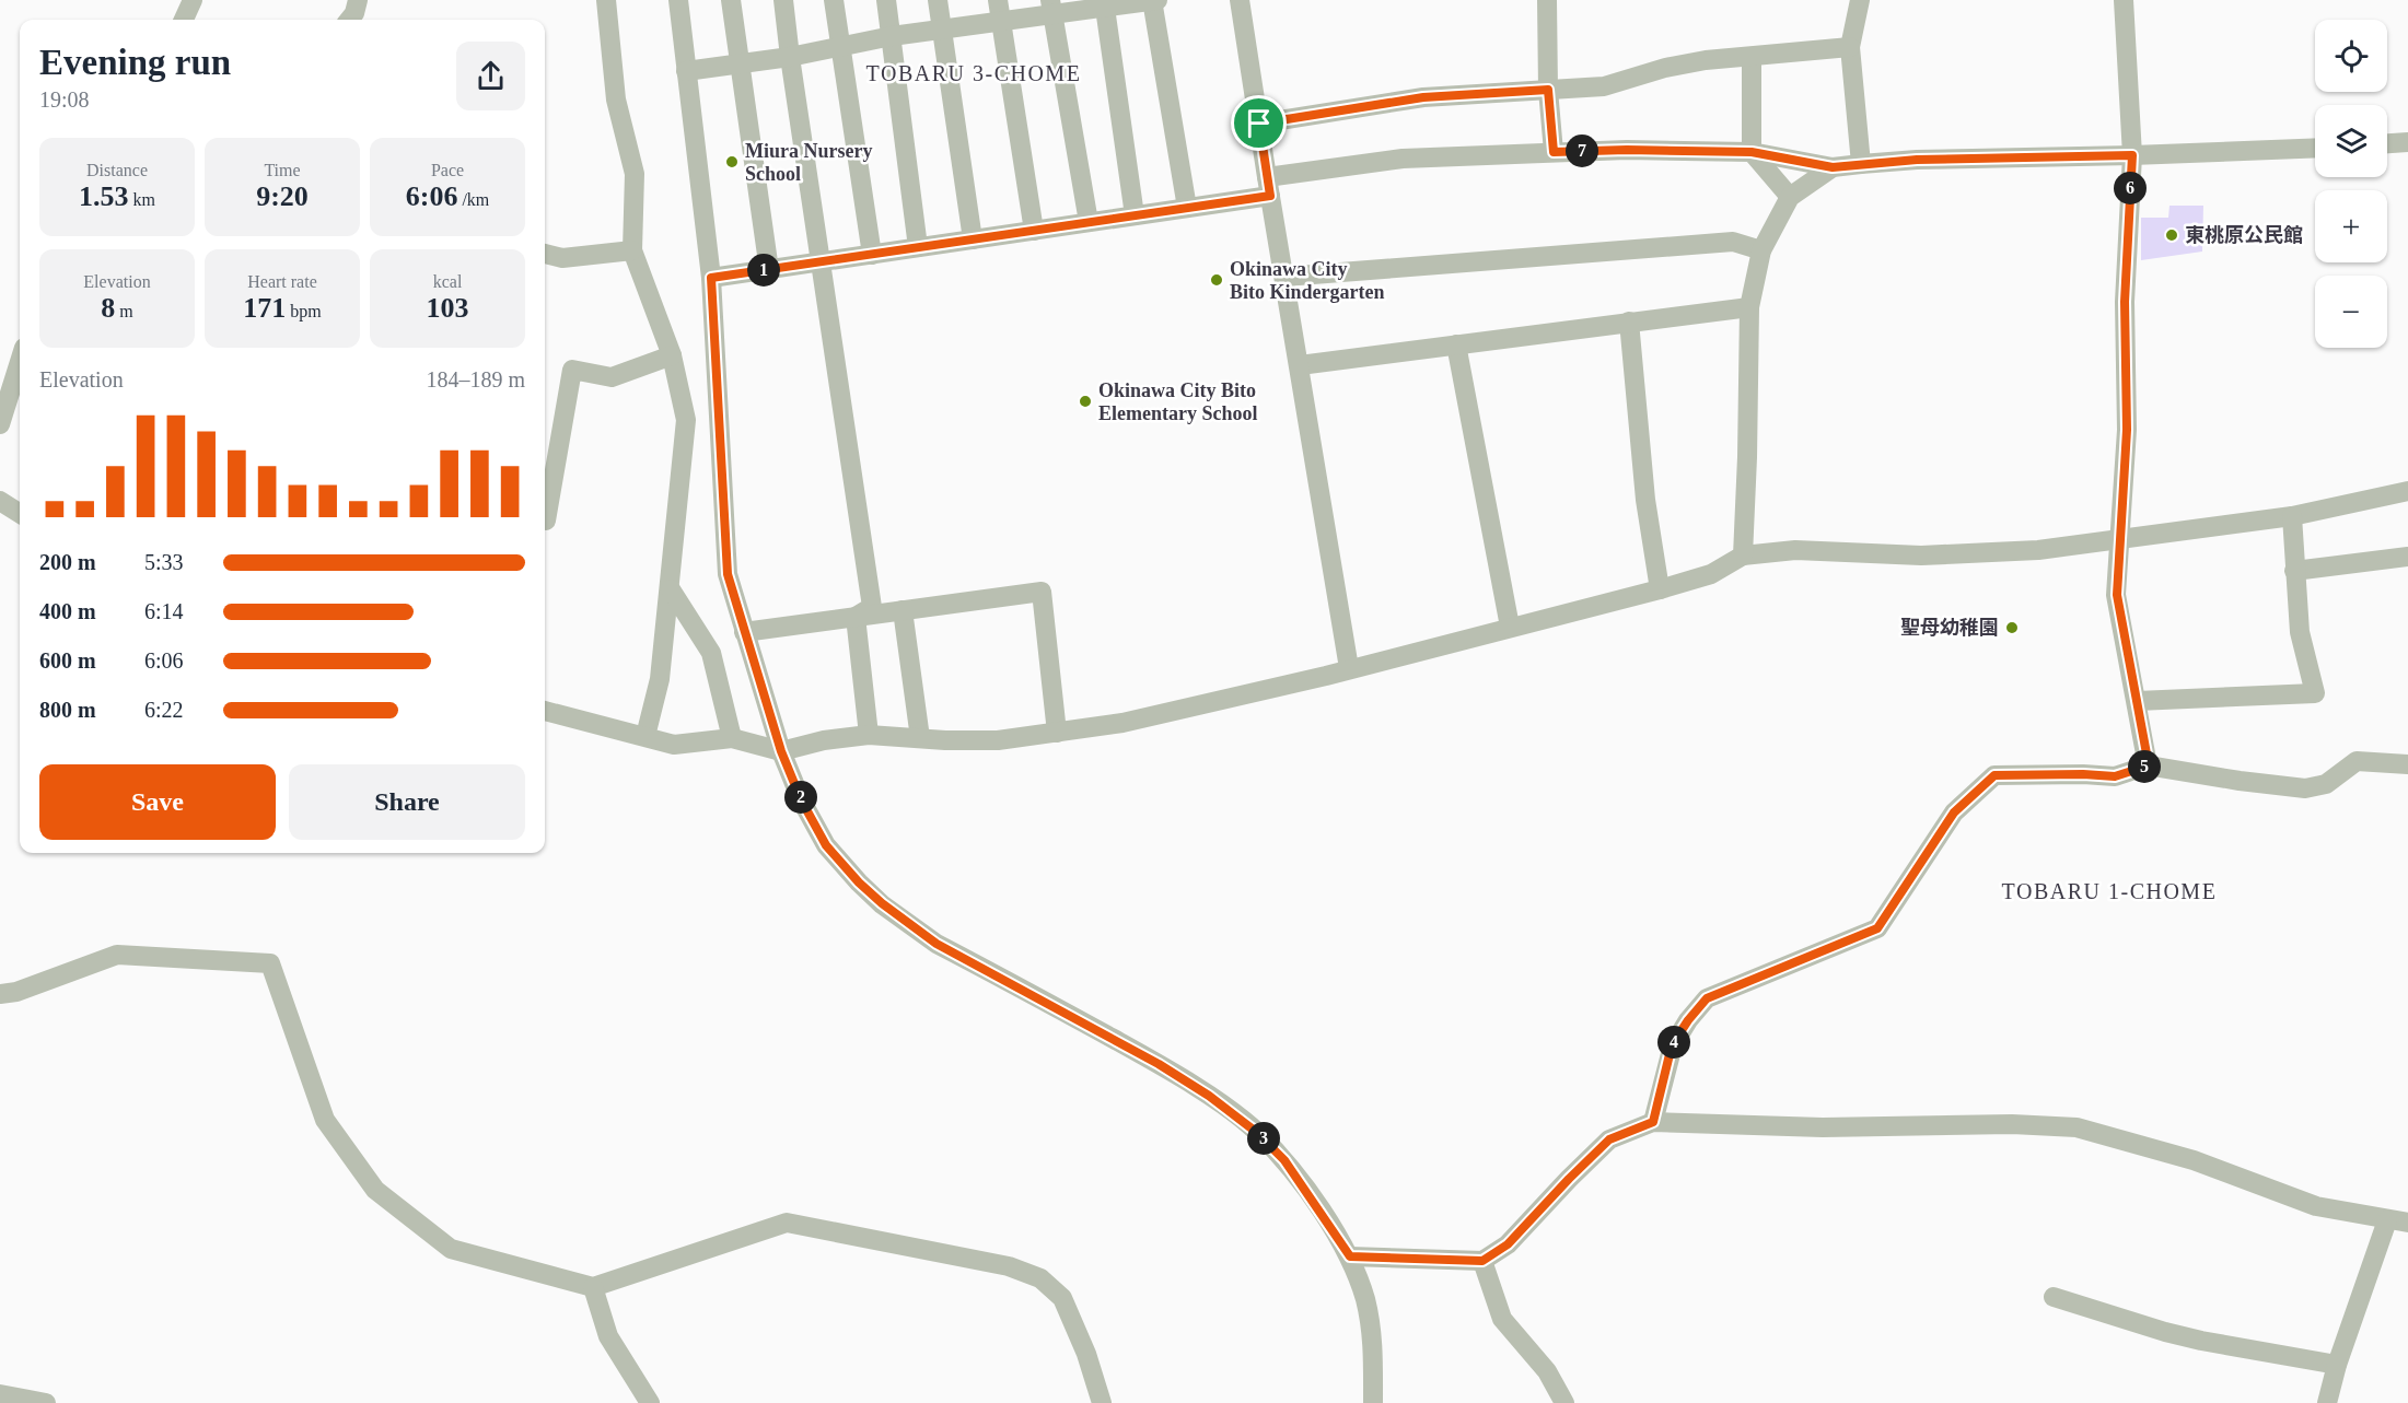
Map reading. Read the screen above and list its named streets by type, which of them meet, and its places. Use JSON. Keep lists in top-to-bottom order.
{
  "districts": ["TOBARU 3-CHOME", "TOBARU 1-CHOME"],
  "places": [
    "Miura Nursery School",
    "東桃原公民館",
    "Okinawa City Bito Kindergarten",
    "Okinawa City Bito Elementary School",
    "聖母幼稚園"
  ],
  "page": {
    "map_buttons": ["+", "−"],
    "heading": ["Evening run", "19:08"],
    "stats": [
      ["Distance", "1.53 km"],
      ["Time", "9:20"],
      ["Pace", "6:06 /km"],
      ["Elevation", "8 m"],
      ["Heart rate", "171 bpm"],
      ["kcal", "103"]
    ],
    "pins": [
      "7",
      "6",
      "1",
      "5",
      "2",
      "4",
      "3"
    ],
    "chart": ["Elevation", "184–189 m"],
    "list": [
      {
        "name": "200 m",
        "note": "5:33"
      },
      {
        "name": "400 m",
        "note": "6:14"
      },
      {
        "name": "600 m",
        "note": "6:06"
      },
      {
        "name": "800 m",
        "note": "6:22"
      }
    ],
    "buttons": ["Save", "Share"]
  }
}
